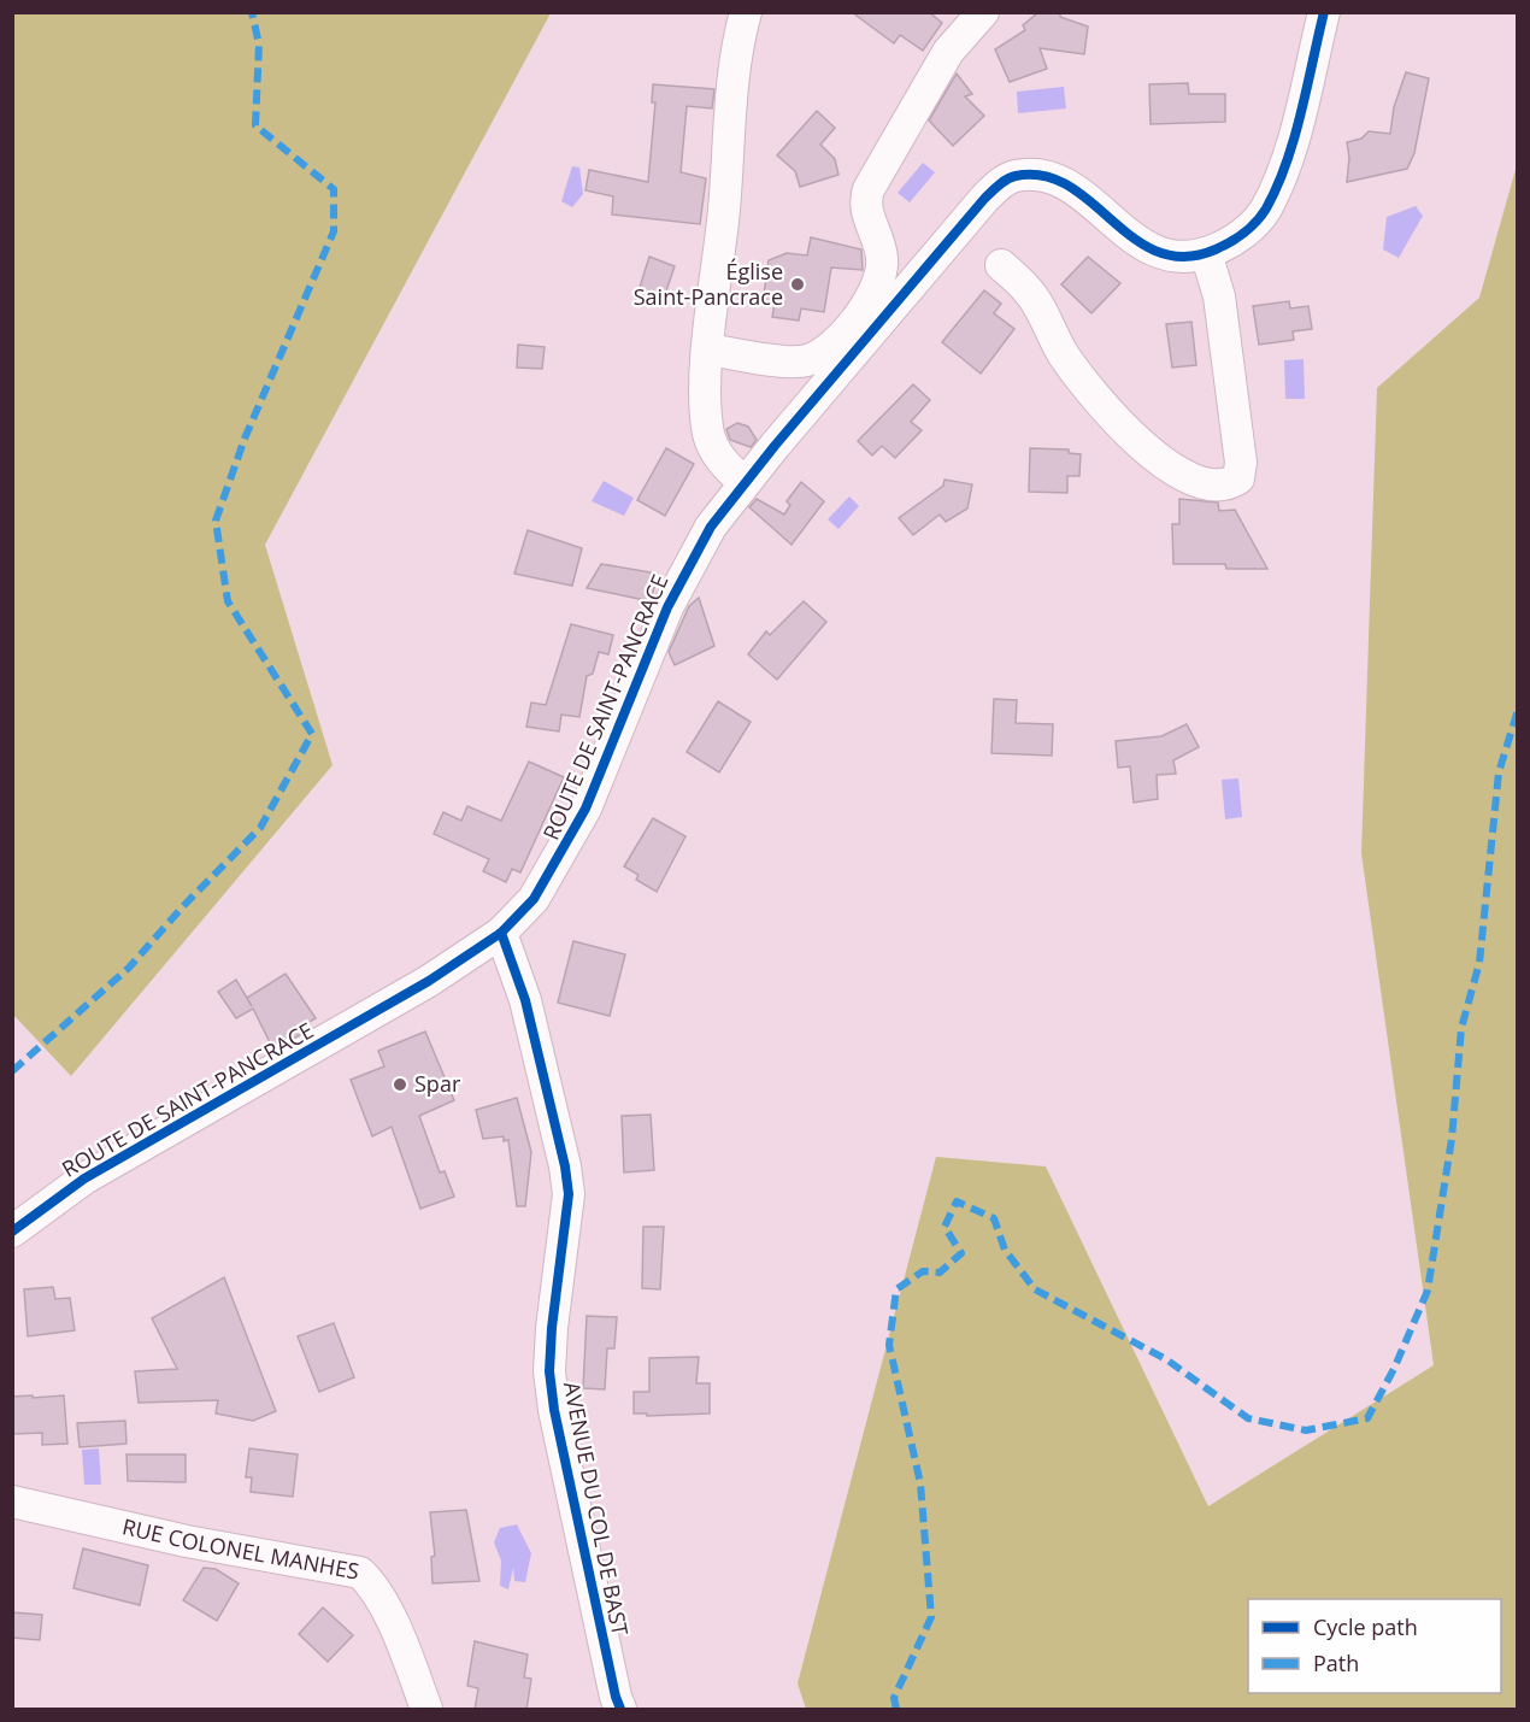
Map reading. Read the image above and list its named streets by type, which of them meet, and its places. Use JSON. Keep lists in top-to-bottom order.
{
  "streets": {
    "street": ["ROUTE DE SAINT-PANCRACE", "AVENUE DU COL DE BAST", "RUE COLONEL MANHES"]
  },
  "crossings": [
    ["ROUTE DE SAINT-PANCRACE", "AVENUE DU COL DE BAST"]
  ],
  "places": ["Église Saint-Pancrace", "Spar"],
  "legend": ["Cycle path", "Path"]
}
